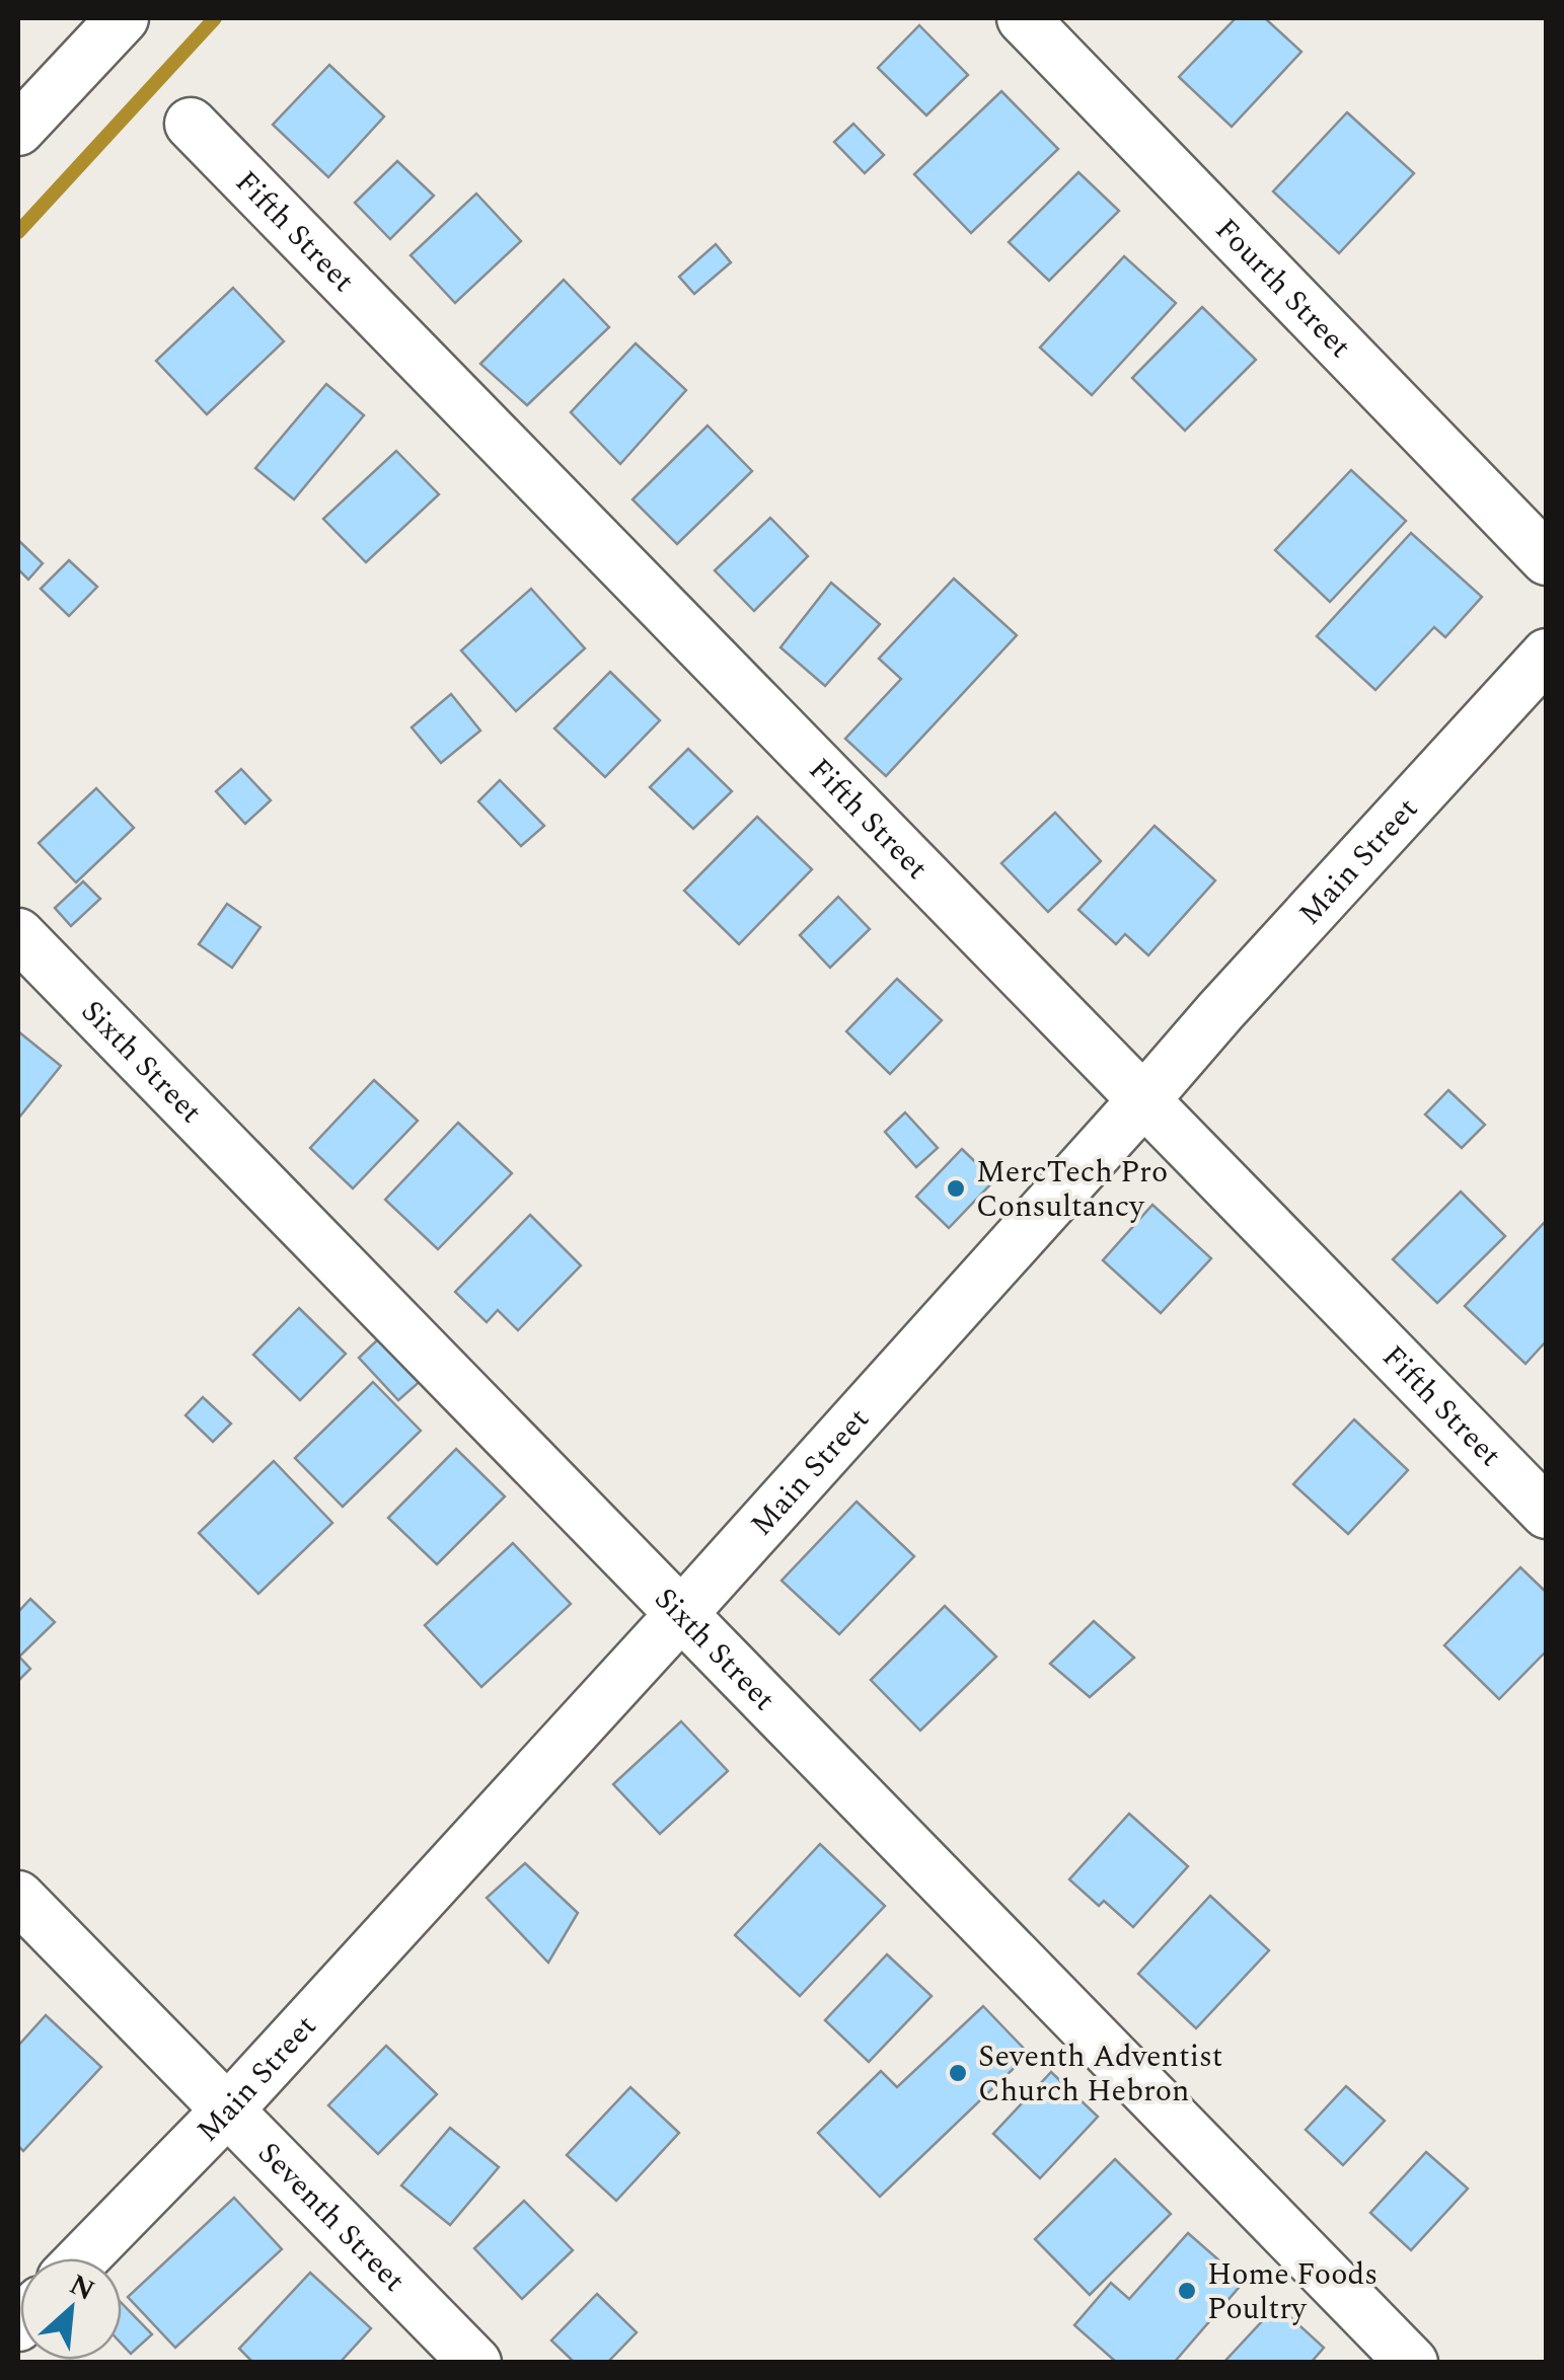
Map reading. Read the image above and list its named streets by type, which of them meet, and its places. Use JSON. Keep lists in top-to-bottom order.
{
  "streets": {
    "street": [
      "Fifth Street",
      "Fourth Street",
      "Main Street",
      "Sixth Street",
      "Seventh Street"
    ]
  },
  "crossings": [
    ["Fifth Street", "Main Street"],
    ["Main Street", "Sixth Street"],
    ["Main Street", "Seventh Street"]
  ],
  "places": ["MercTech Pro Consultancy", "Seventh Adventist Church Hebron", "Home Foods Poultry"],
  "north": "top right"
}
